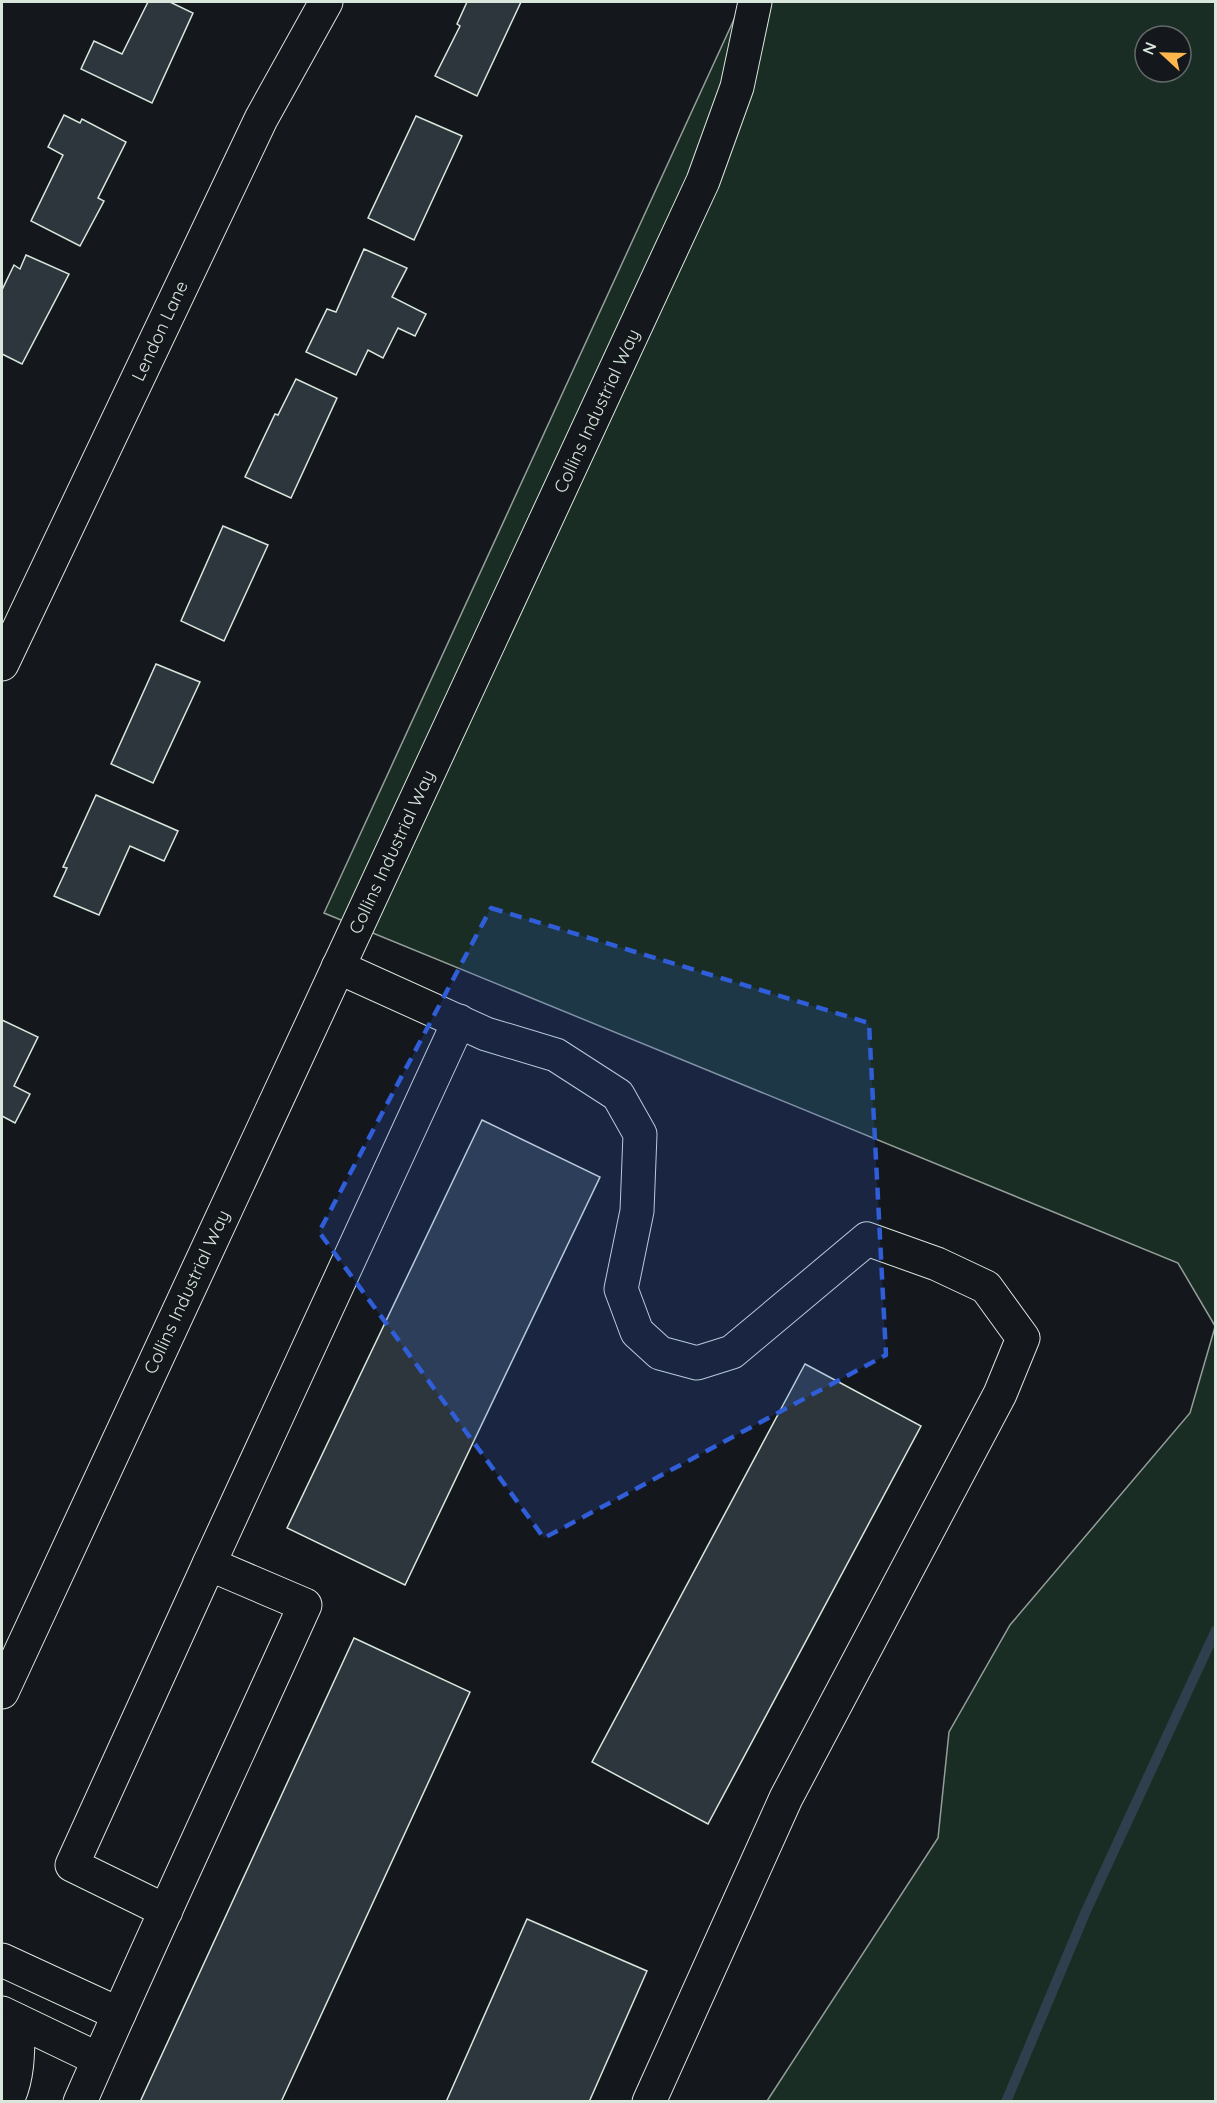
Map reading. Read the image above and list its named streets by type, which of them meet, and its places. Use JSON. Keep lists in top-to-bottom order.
{
  "streets": {
    "street": ["Lendon Lane", "Collins Industrial Way"]
  },
  "north": "left"
}
